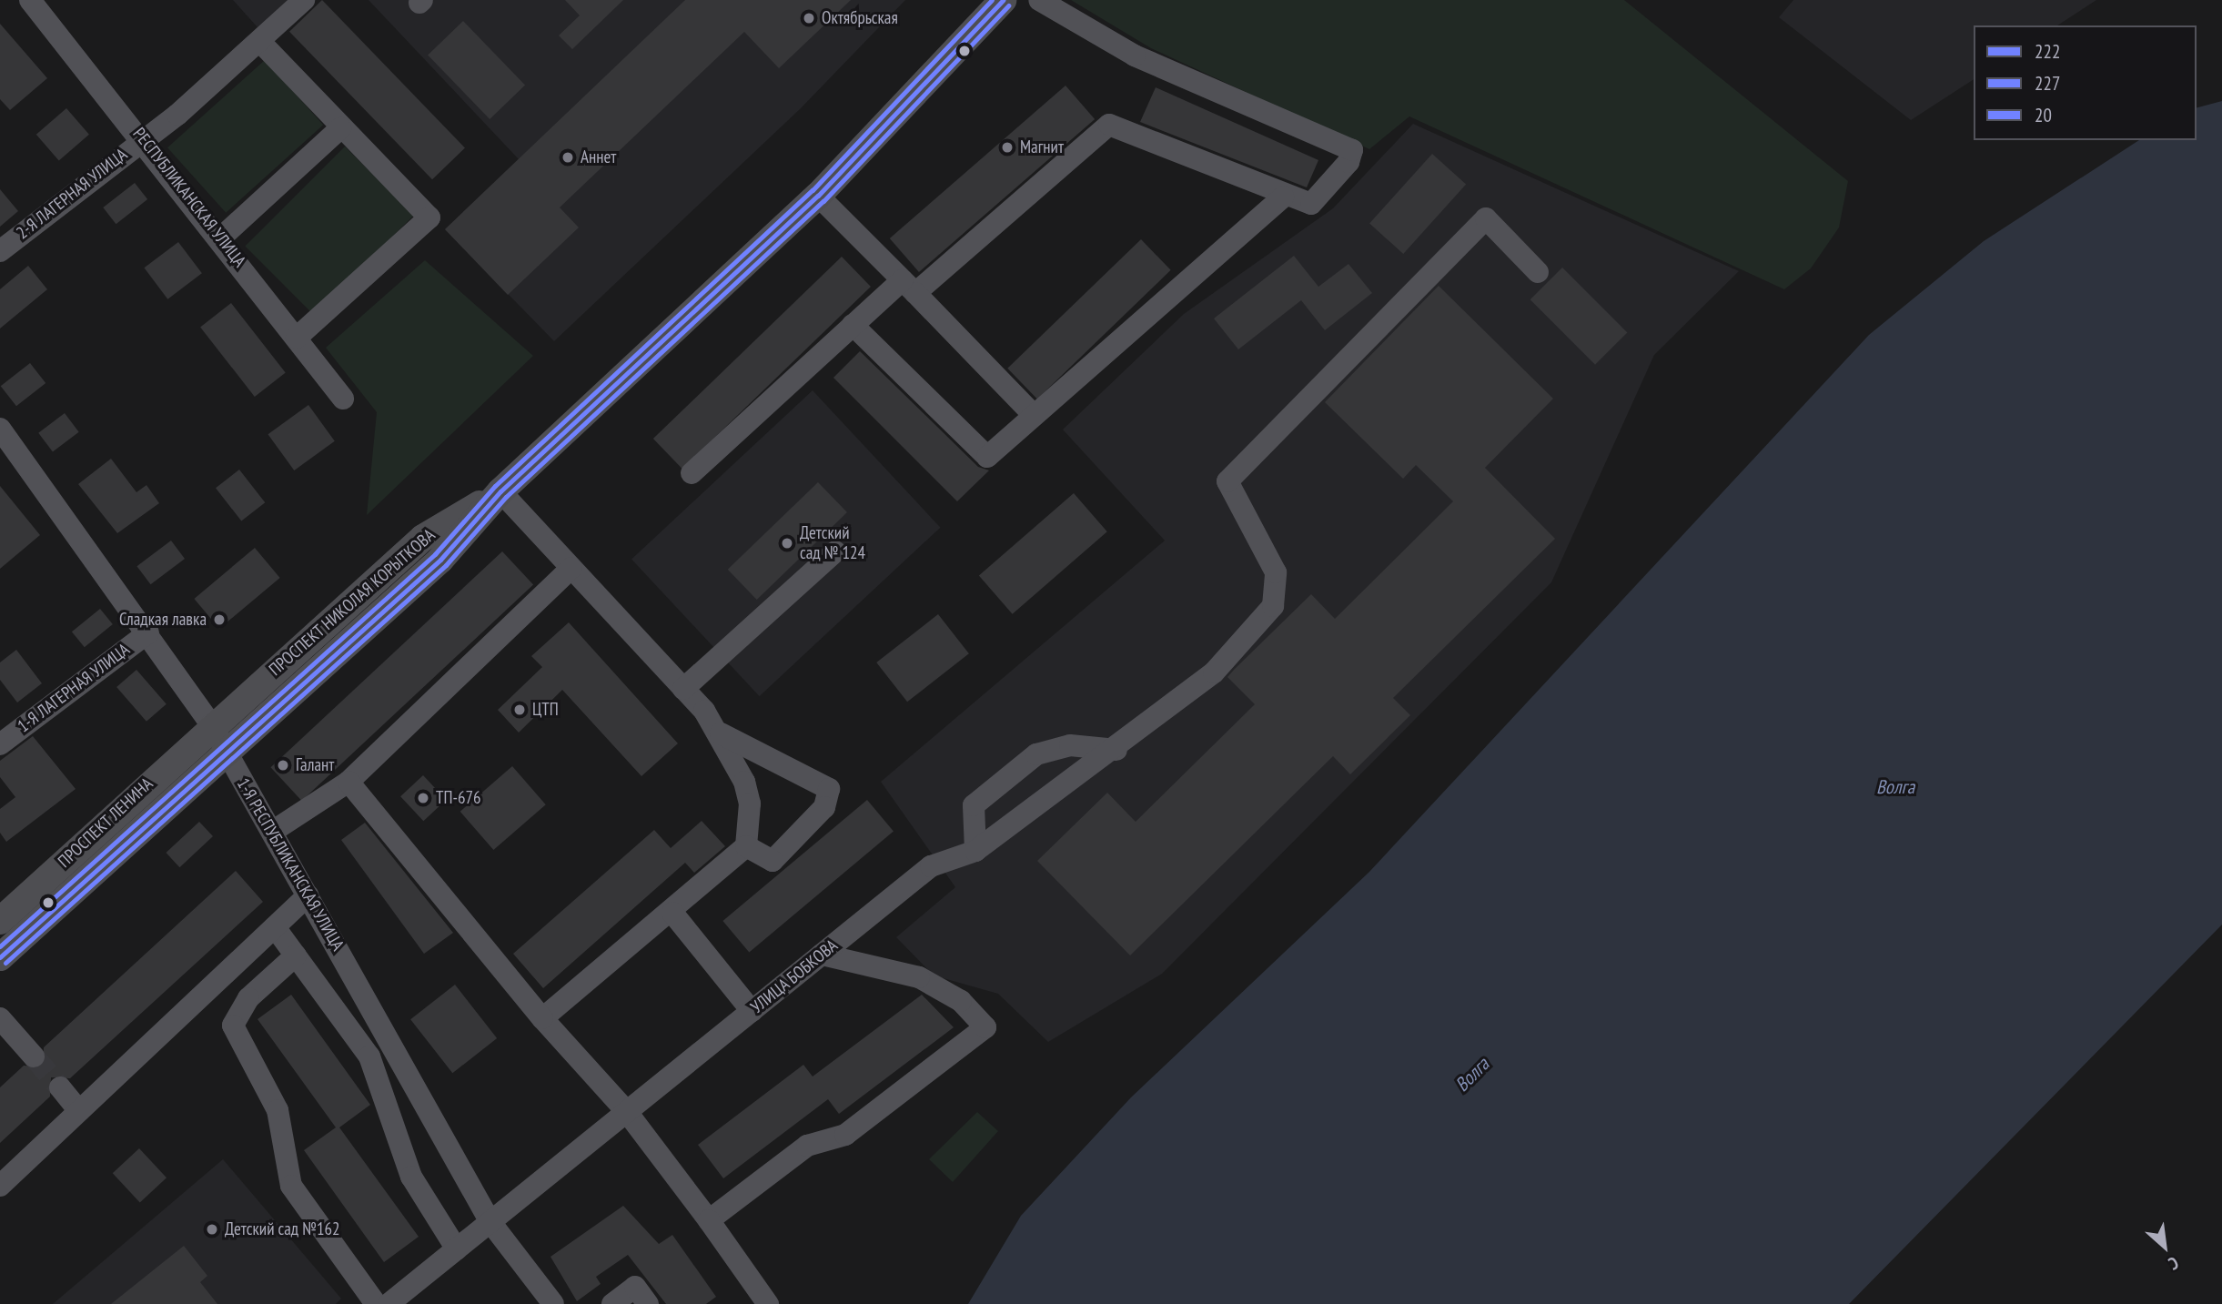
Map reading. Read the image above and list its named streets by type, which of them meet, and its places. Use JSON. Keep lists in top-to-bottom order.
{
  "streets": {
    "main road": ["ПРОСПЕКТ НИКОЛАЯ КОРЫТКОВА", "ПРОСПЕКТ ЛЕНИНА"],
    "street": [
      "2-Я ЛАГЕРНАЯ УЛИЦА",
      "РЕСПУБЛИКАНСКАЯ УЛИЦА",
      "1-Я ЛАГЕРНАЯ УЛИЦА",
      "1-Я РЕСПУБЛИКАНСКАЯ УЛИЦА",
      "УЛИЦА БОБКОВА"
    ]
  },
  "crossings": [
    ["2-Я ЛАГЕРНАЯ УЛИЦА", "РЕСПУБЛИКАНСКАЯ УЛИЦА"],
    ["ПРОСПЕКТ НИКОЛАЯ КОРЫТКОВА", "ПРОСПЕКТ ЛЕНИНА"],
    ["ПРОСПЕКТ НИКОЛАЯ КОРЫТКОВА", "1-Я РЕСПУБЛИКАНСКАЯ УЛИЦА"],
    ["1-Я ЛАГЕРНАЯ УЛИЦА", "1-Я РЕСПУБЛИКАНСКАЯ УЛИЦА"],
    ["ПРОСПЕКТ ЛЕНИНА", "1-Я РЕСПУБЛИКАНСКАЯ УЛИЦА"],
    ["1-Я РЕСПУБЛИКАНСКАЯ УЛИЦА", "УЛИЦА БОБКОВА"]
  ],
  "water": ["Волга"],
  "places": [
    "Октябрьская",
    "Магнит",
    "Аннет",
    "Детский сад № 124",
    "Сладкая лавка",
    "ЦТП",
    "Галант",
    "ТП-676",
    "Детский сад №162"
  ],
  "lines": ["transit line 222", "transit line 20", "transit line 227"],
  "legend": ["222", "227", "20"],
  "north": "bottom right"
}
